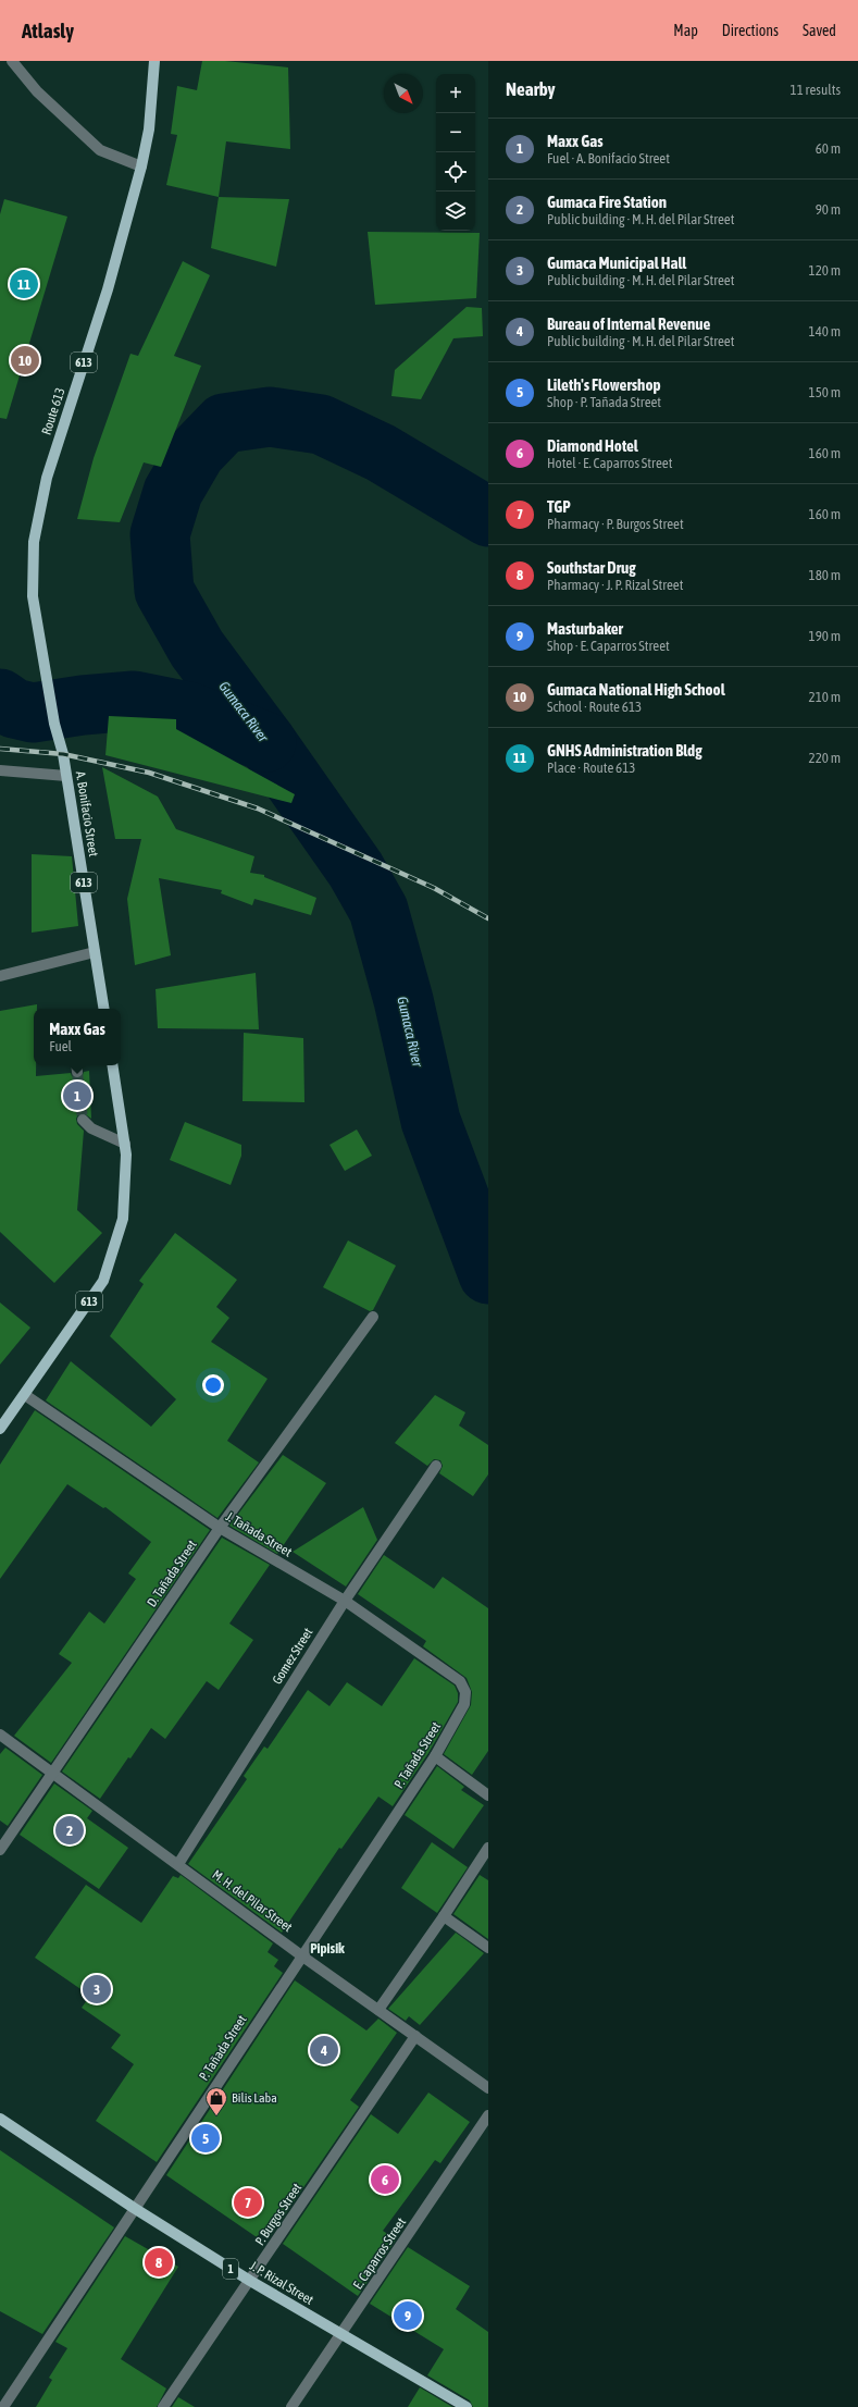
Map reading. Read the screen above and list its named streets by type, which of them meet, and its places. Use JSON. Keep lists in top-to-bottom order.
{
  "streets": {
    "main road": [
      "613",
      "Route 613",
      "A. Bonifacio Street",
      "1",
      "J. P. Rizal Street"
    ],
    "street": [
      "J. Tañada Street",
      "D. Tañada Street",
      "Gomez Street",
      "P. Tañada Street",
      "M. H. del Pilar Street",
      "P. Burgos Street",
      "E. Caparros Street"
    ]
  },
  "crossings": [
    ["613", "J. Tañada Street"],
    ["Route 613", "A. Bonifacio Street"],
    ["J. Tañada Street", "D. Tañada Street"],
    ["J. Tañada Street", "Gomez Street"],
    ["J. Tañada Street", "P. Tañada Street"],
    ["D. Tañada Street", "M. H. del Pilar Street"],
    ["Gomez Street", "M. H. del Pilar Street"],
    ["P. Tañada Street", "M. H. del Pilar Street"],
    ["P. Tañada Street", "J. P. Rizal Street"],
    ["M. H. del Pilar Street", "P. Burgos Street"],
    ["P. Burgos Street", "J. P. Rizal Street"],
    ["E. Caparros Street", "J. P. Rizal Street"]
  ],
  "districts": ["Pipisik"],
  "water": ["Gumaca River"],
  "places": {
    "shop": ["Bilis Laba"]
  },
  "north": "bottom right",
  "page": {
    "header": "Atlasly",
    "nav": ["Map", "Directions", "Saved"],
    "heading": ["Nearby", "11 results"],
    "map_buttons": ["+", "−"],
    "list": [
      {
        "mark": "1",
        "name": "Maxx Gas",
        "note": "Fuel · A. Bonifacio Street",
        "value": "60 m"
      },
      {
        "mark": "2",
        "name": "Gumaca Fire Station",
        "note": "Public building · M. H. del Pilar Street",
        "value": "90 m"
      },
      {
        "mark": "3",
        "name": "Gumaca Municipal Hall",
        "note": "Public building · M. H. del Pilar Street",
        "value": "120 m"
      },
      {
        "mark": "4",
        "name": "Bureau of Internal Revenue",
        "note": "Public building · M. H. del Pilar Street",
        "value": "140 m"
      },
      {
        "mark": "5",
        "name": "Lileth's Flowershop",
        "note": "Shop · P. Tañada Street",
        "value": "150 m"
      },
      {
        "mark": "6",
        "name": "Diamond Hotel",
        "note": "Hotel · E. Caparros Street",
        "value": "160 m"
      },
      {
        "mark": "7",
        "name": "TGP",
        "note": "Pharmacy · P. Burgos Street",
        "value": "160 m"
      },
      {
        "mark": "8",
        "name": "Southstar Drug",
        "note": "Pharmacy · J. P. Rizal Street",
        "value": "180 m"
      },
      {
        "mark": "9",
        "name": "Masturbaker",
        "note": "Shop · E. Caparros Street",
        "value": "190 m"
      },
      {
        "mark": "10",
        "name": "Gumaca National High School",
        "note": "School · Route 613",
        "value": "210 m"
      },
      {
        "mark": "11",
        "name": "GNHS Administration Bldg",
        "note": "Place · Route 613",
        "value": "220 m"
      }
    ],
    "pins": [
      "11",
      "10",
      "1",
      "2",
      "3",
      "4",
      "5",
      "6",
      "7",
      "8",
      "9"
    ],
    "popup": ["Maxx Gas", "Fuel"]
  }
}
